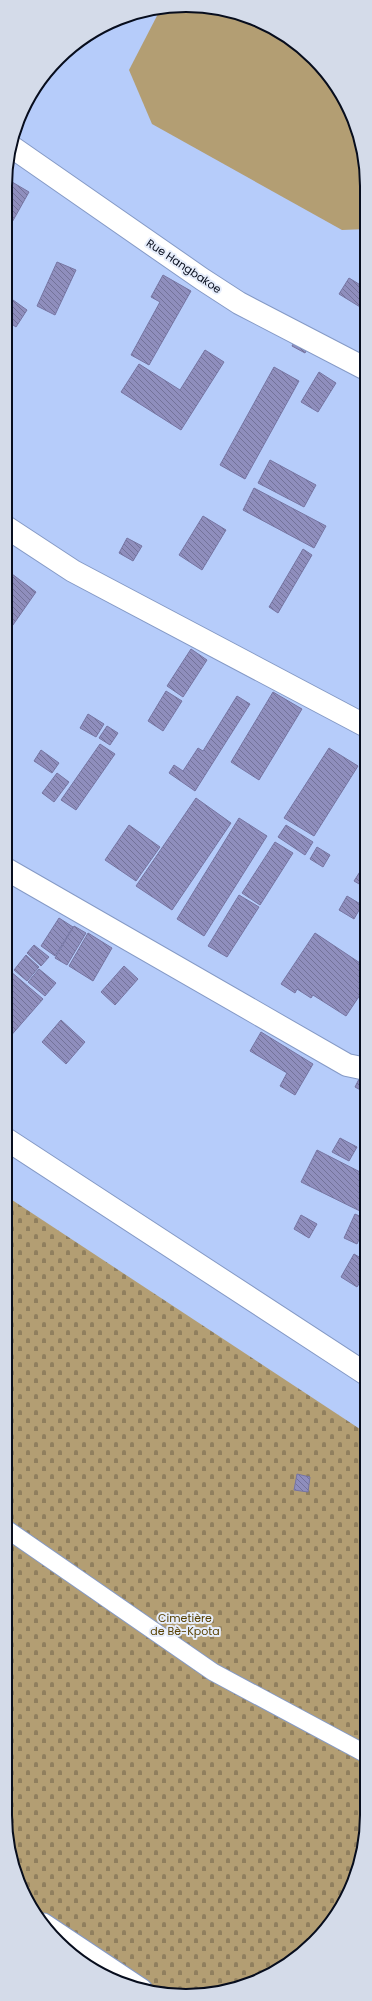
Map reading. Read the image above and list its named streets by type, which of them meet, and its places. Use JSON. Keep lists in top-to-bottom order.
{
  "streets": {
    "street": ["Rue Hangbakoe"]
  },
  "parks": ["Cimetière de Bè-Kpota"]
}
